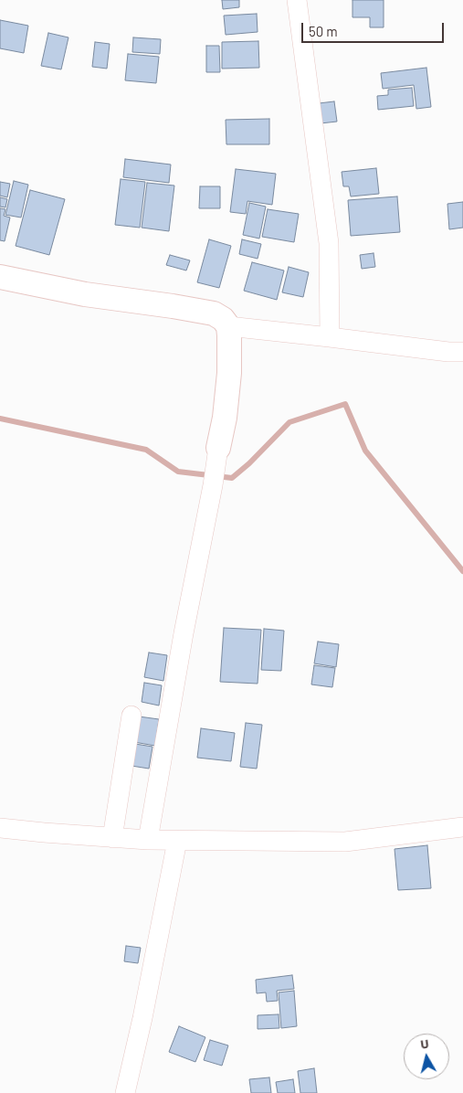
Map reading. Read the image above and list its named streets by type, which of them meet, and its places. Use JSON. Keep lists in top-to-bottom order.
{
  "scale_bar": "50 m",
  "north": "top"
}
